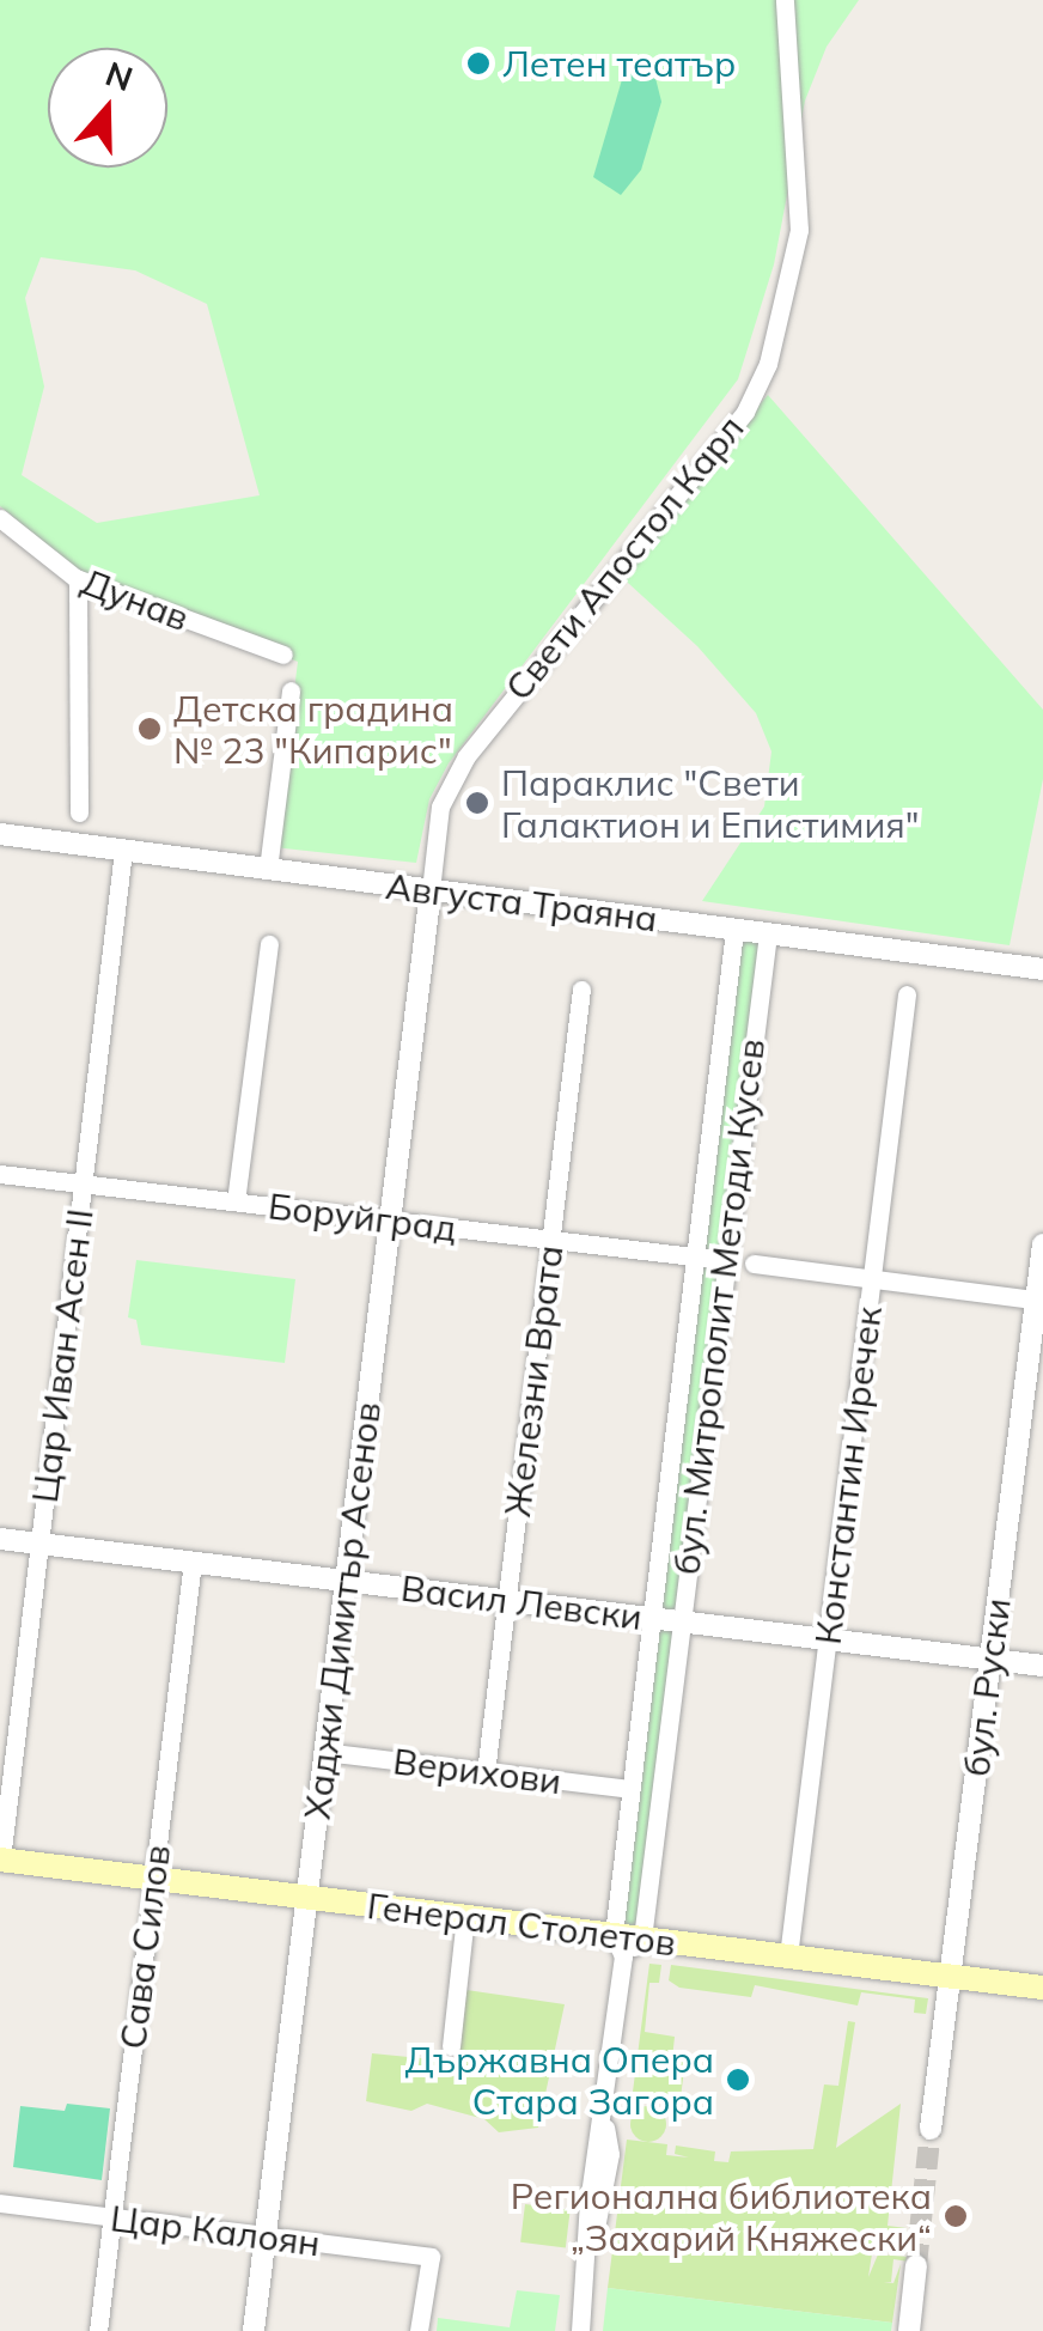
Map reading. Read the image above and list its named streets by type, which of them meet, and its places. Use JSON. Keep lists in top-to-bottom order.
{
  "streets": {
    "main road": ["Генерал Столетов"],
    "street": [
      "Свети Апостол Карл",
      "Дунав",
      "Августа Траяна",
      "Боруйград",
      "бул. Митрополит Методи Кусев",
      "Цар Иван Асен II",
      "Железни Врата",
      "Константин Иречек",
      "Васил Левски",
      "Хаджи Димитър Асенов",
      "бул. Руски",
      "Верихови",
      "Сава Силов",
      "Цар Калоян"
    ]
  },
  "crossings": [
    ["Свети Апостол Карл", "Августа Траяна"],
    ["Свети Апостол Карл", "Хаджи Димитър Асенов"],
    ["Августа Траяна", "бул. Митрополит Методи Кусев"],
    ["Августа Траяна", "Цар Иван Асен II"],
    ["Августа Траяна", "Хаджи Димитър Асенов"],
    ["Боруйград", "бул. Митрополит Методи Кусев"],
    ["Боруйград", "Цар Иван Асен II"],
    ["Боруйград", "Железни Врата"],
    ["Боруйград", "Хаджи Димитър Асенов"],
    ["бул. Митрополит Методи Кусев", "Васил Левски"],
    ["бул. Митрополит Методи Кусев", "Верихови"],
    ["бул. Митрополит Методи Кусев", "Генерал Столетов"],
    ["Цар Иван Асен II", "Васил Левски"],
    ["Цар Иван Асен II", "Генерал Столетов"],
    ["Железни Врата", "Васил Левски"],
    ["Железни Врата", "Верихови"],
    ["Константин Иречек", "Васил Левски"],
    ["Константин Иречек", "Генерал Столетов"],
    ["Васил Левски", "Хаджи Димитър Асенов"],
    ["Васил Левски", "бул. Руски"],
    ["Васил Левски", "Сава Силов"],
    ["Хаджи Димитър Асенов", "Верихови"],
    ["Хаджи Димитър Асенов", "Генерал Столетов"],
    ["Хаджи Димитър Асенов", "Цар Калоян"],
    ["бул. Руски", "Генерал Столетов"],
    ["Генерал Столетов", "Сава Силов"],
    ["Сава Силов", "Цар Калоян"]
  ],
  "places": [
    "Летен театър",
    "Детска градина № 23 \"Кипарис\"",
    "Параклис \"Свети Галактион и Епистимия\"",
    "Държавна Опера Стара Загора",
    "Регионална библиотека „Захарий Княжески“"
  ],
  "north": "top"
}
